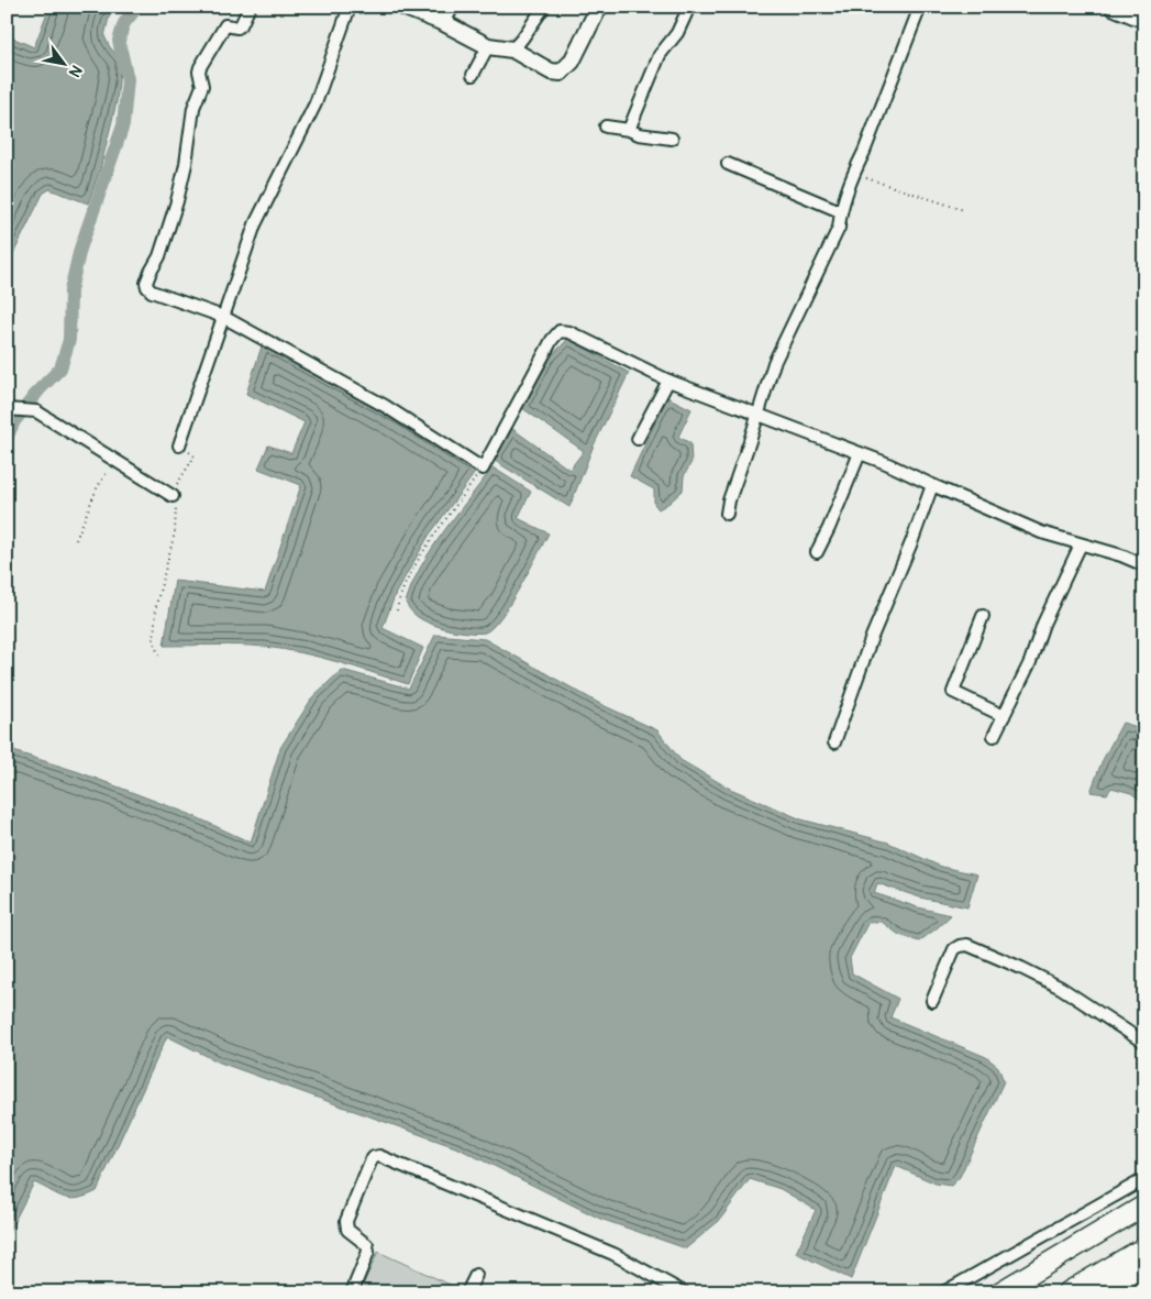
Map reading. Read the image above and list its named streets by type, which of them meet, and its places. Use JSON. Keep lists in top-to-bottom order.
{
  "north": "bottom right"
}
